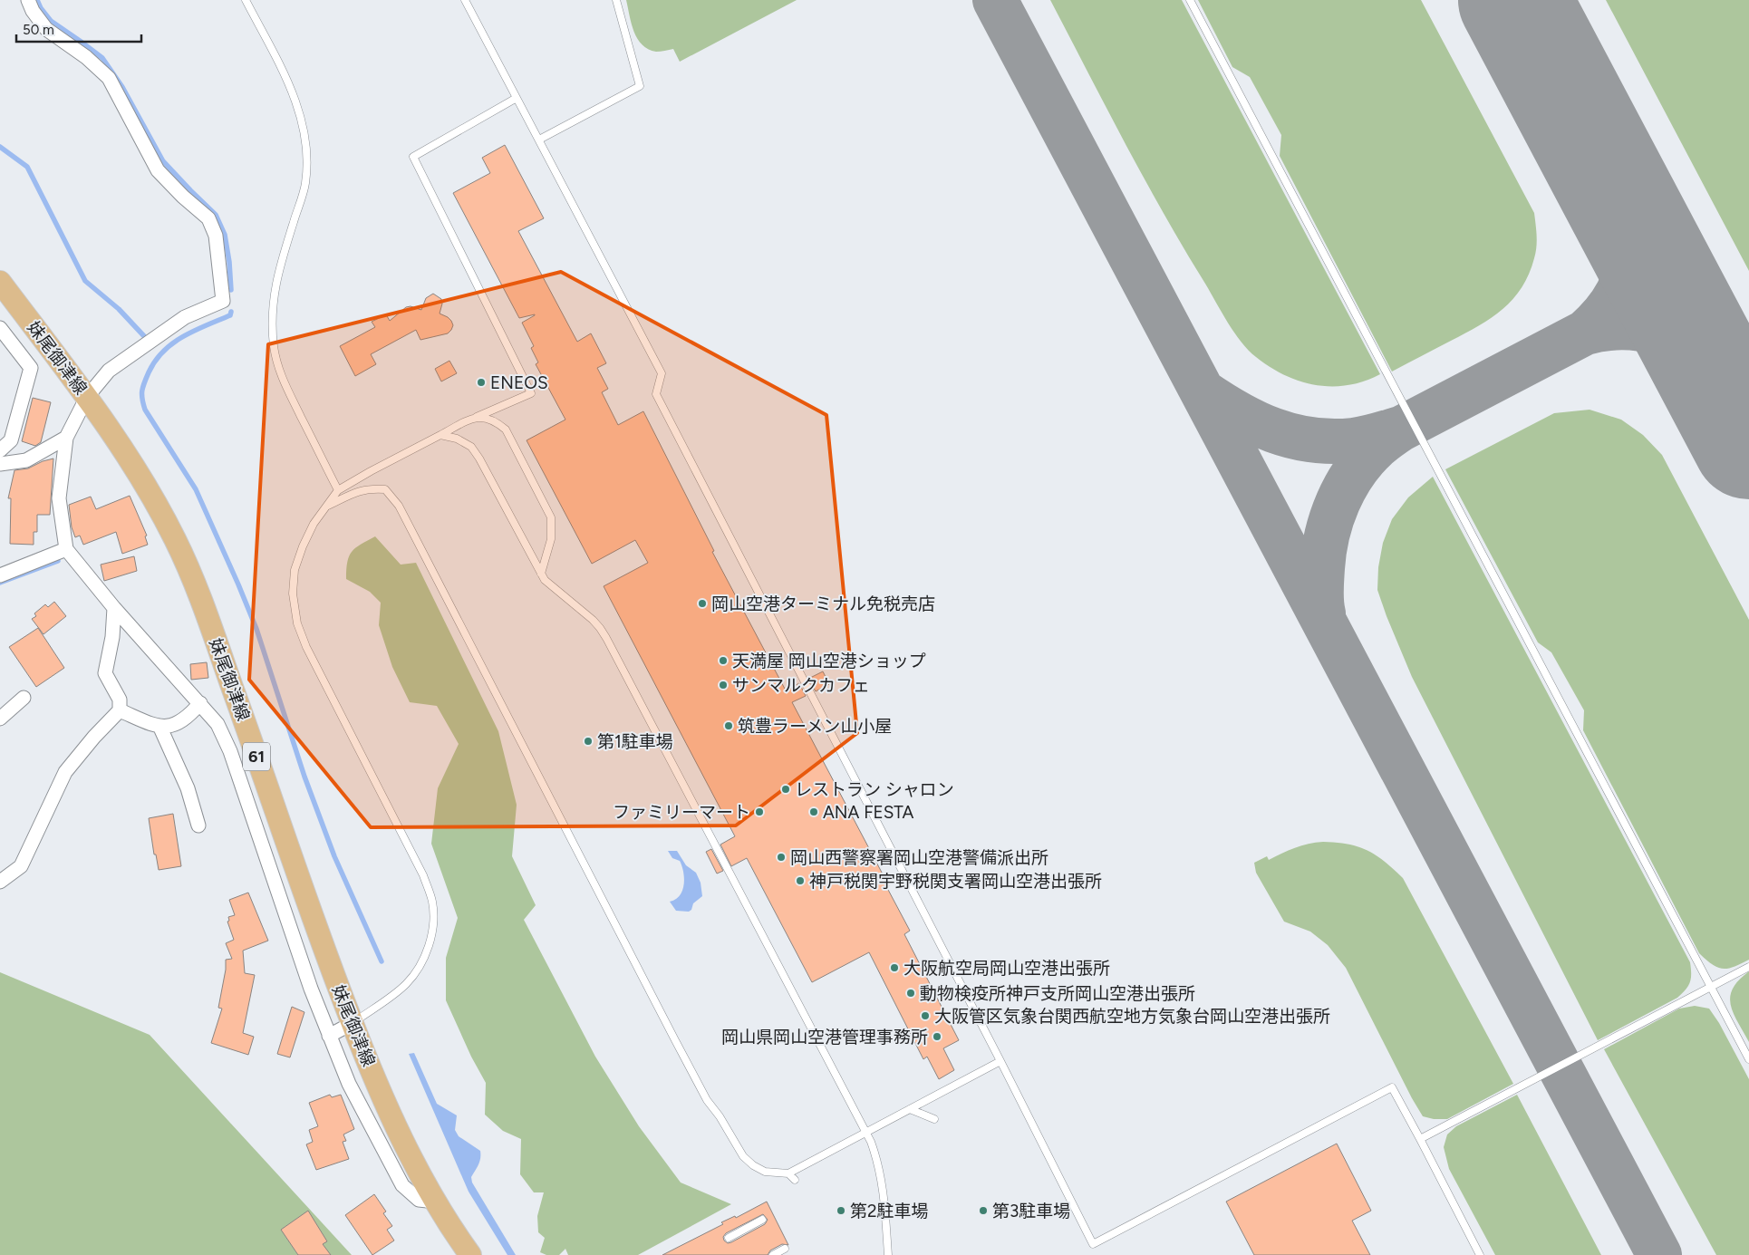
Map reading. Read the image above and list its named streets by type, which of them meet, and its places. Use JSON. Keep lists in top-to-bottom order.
{
  "streets": {
    "main road": ["妹尾御津線", "61"]
  },
  "places": [
    "ENEOS",
    "岡山空港ターミナル免税売店",
    "天満屋 岡山空港ショップ",
    "サンマルクカフェ",
    "筑豊ラーメン山小屋",
    "第1駐車場",
    "レストラン シャロン",
    "ファミリーマート",
    "ANA FESTA",
    "岡山西警察署岡山空港警備派出所",
    "神戸税関宇野税関支署岡山空港出張所",
    "大阪航空局岡山空港出張所",
    "動物検疫所神戸支所岡山空港出張所",
    "大阪管区気象台関西航空地方気象台岡山空港出張所",
    "岡山県岡山空港管理事務所",
    "第2駐車場",
    "第3駐車場"
  ],
  "scale_bar": "50 m"
}
